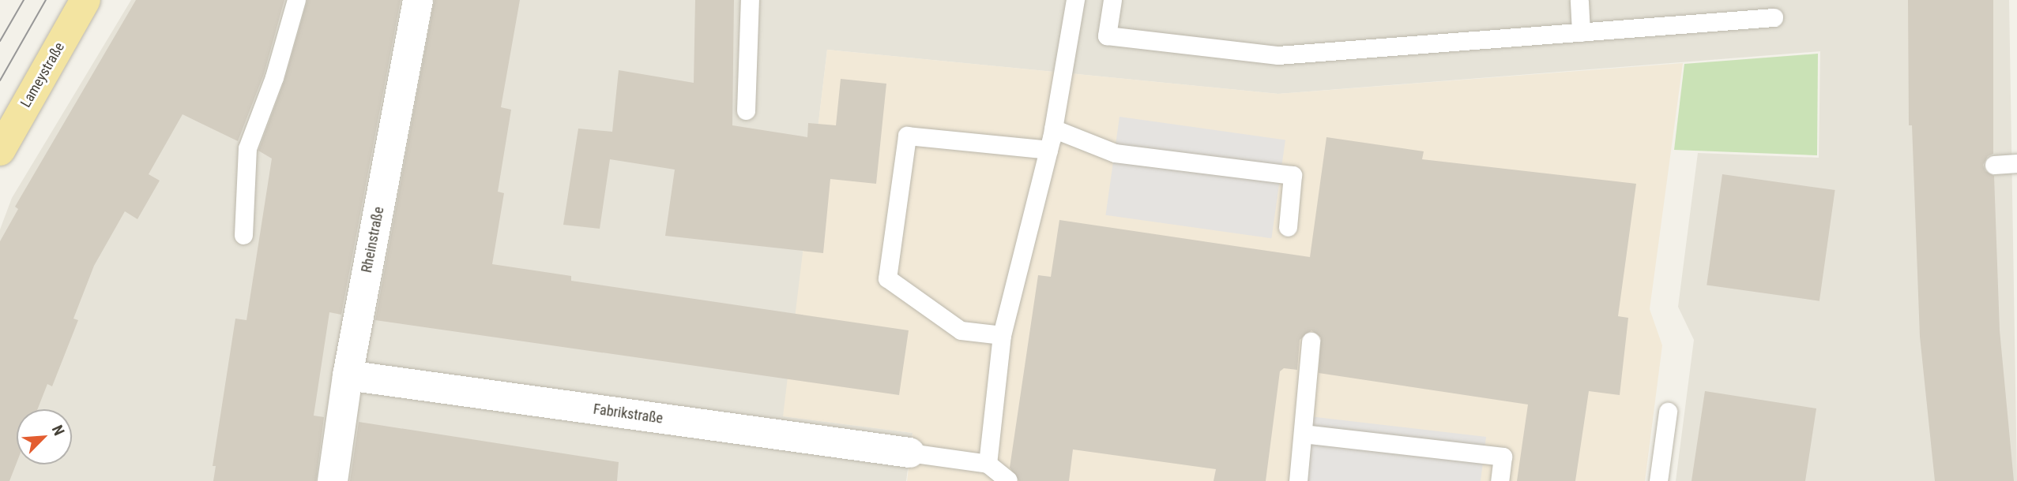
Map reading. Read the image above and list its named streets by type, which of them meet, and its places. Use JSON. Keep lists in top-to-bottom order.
{
  "streets": {
    "main road": ["Lameystraße"],
    "street": ["Rheinstraße", "Fabrikstraße"]
  },
  "crossings": [
    ["Rheinstraße", "Fabrikstraße"]
  ],
  "north": "top right"
}
